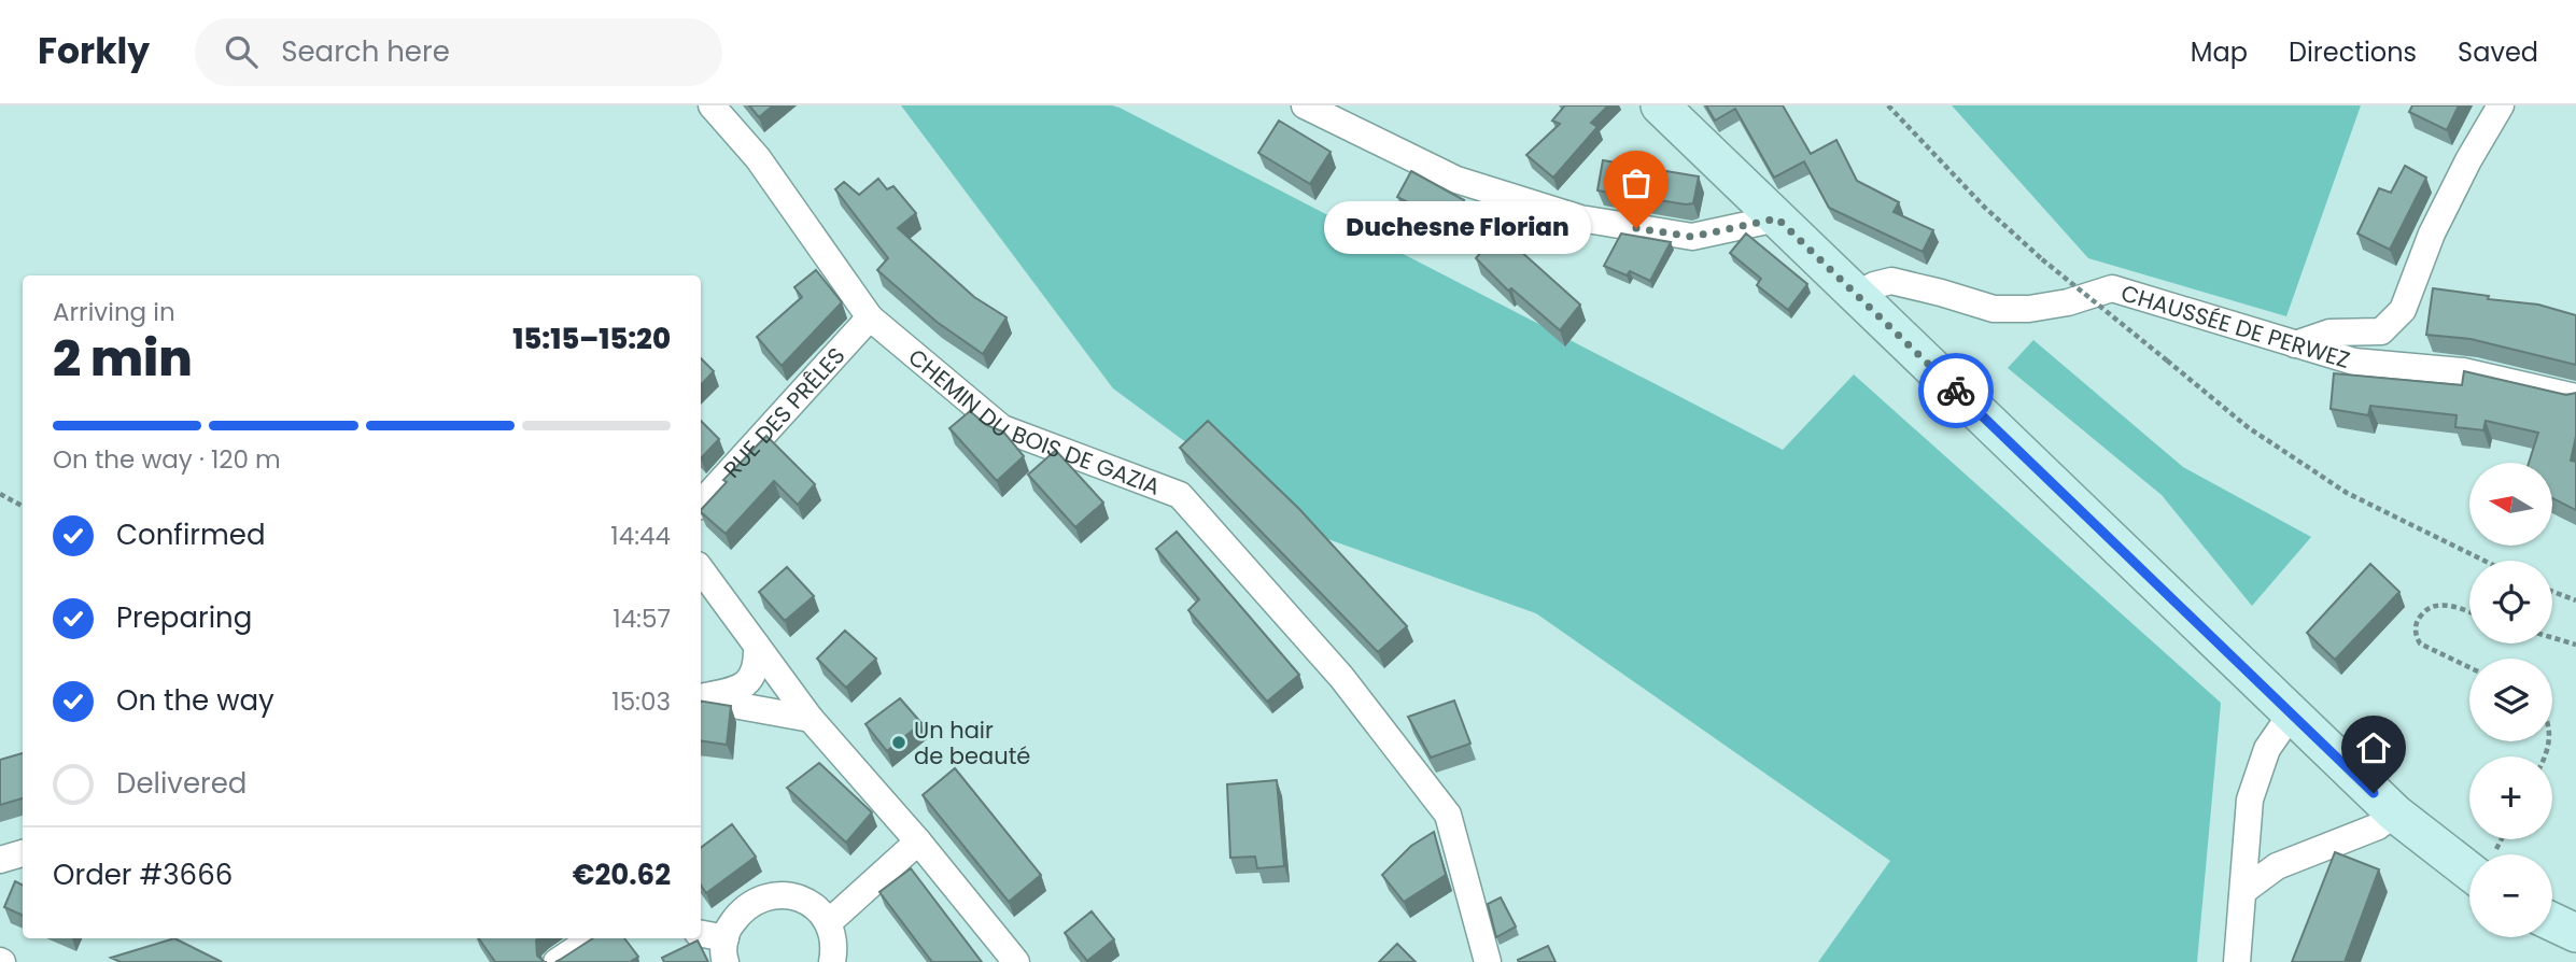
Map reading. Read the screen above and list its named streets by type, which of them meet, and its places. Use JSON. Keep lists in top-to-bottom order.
{
  "streets": {
    "street": ["CHAUSSÉE DE PERWEZ", "RUE DES PRÊLES", "CHEMIN DU BOIS DE GAZIA"]
  },
  "crossings": [
    ["RUE DES PRÊLES", "CHEMIN DU BOIS DE GAZIA"]
  ],
  "places": ["Duchesne Florian", "Un hair de beauté"],
  "north": "left",
  "page": {
    "header": "Forkly",
    "search": "Search here",
    "nav": ["Map", "Directions", "Saved"],
    "bubble": "Duchesne Florian",
    "heading": ["2 min", "Arriving in", "15:15–15:20"],
    "panel": ["Order #3666", "€20.62"],
    "bar": "On the way · 120 m",
    "map_buttons": ["+", "−"],
    "list": [
      ["Confirmed", "14:44"],
      ["Preparing", "14:57"],
      ["On the way", "15:03"],
      "Delivered"
    ]
  }
}
